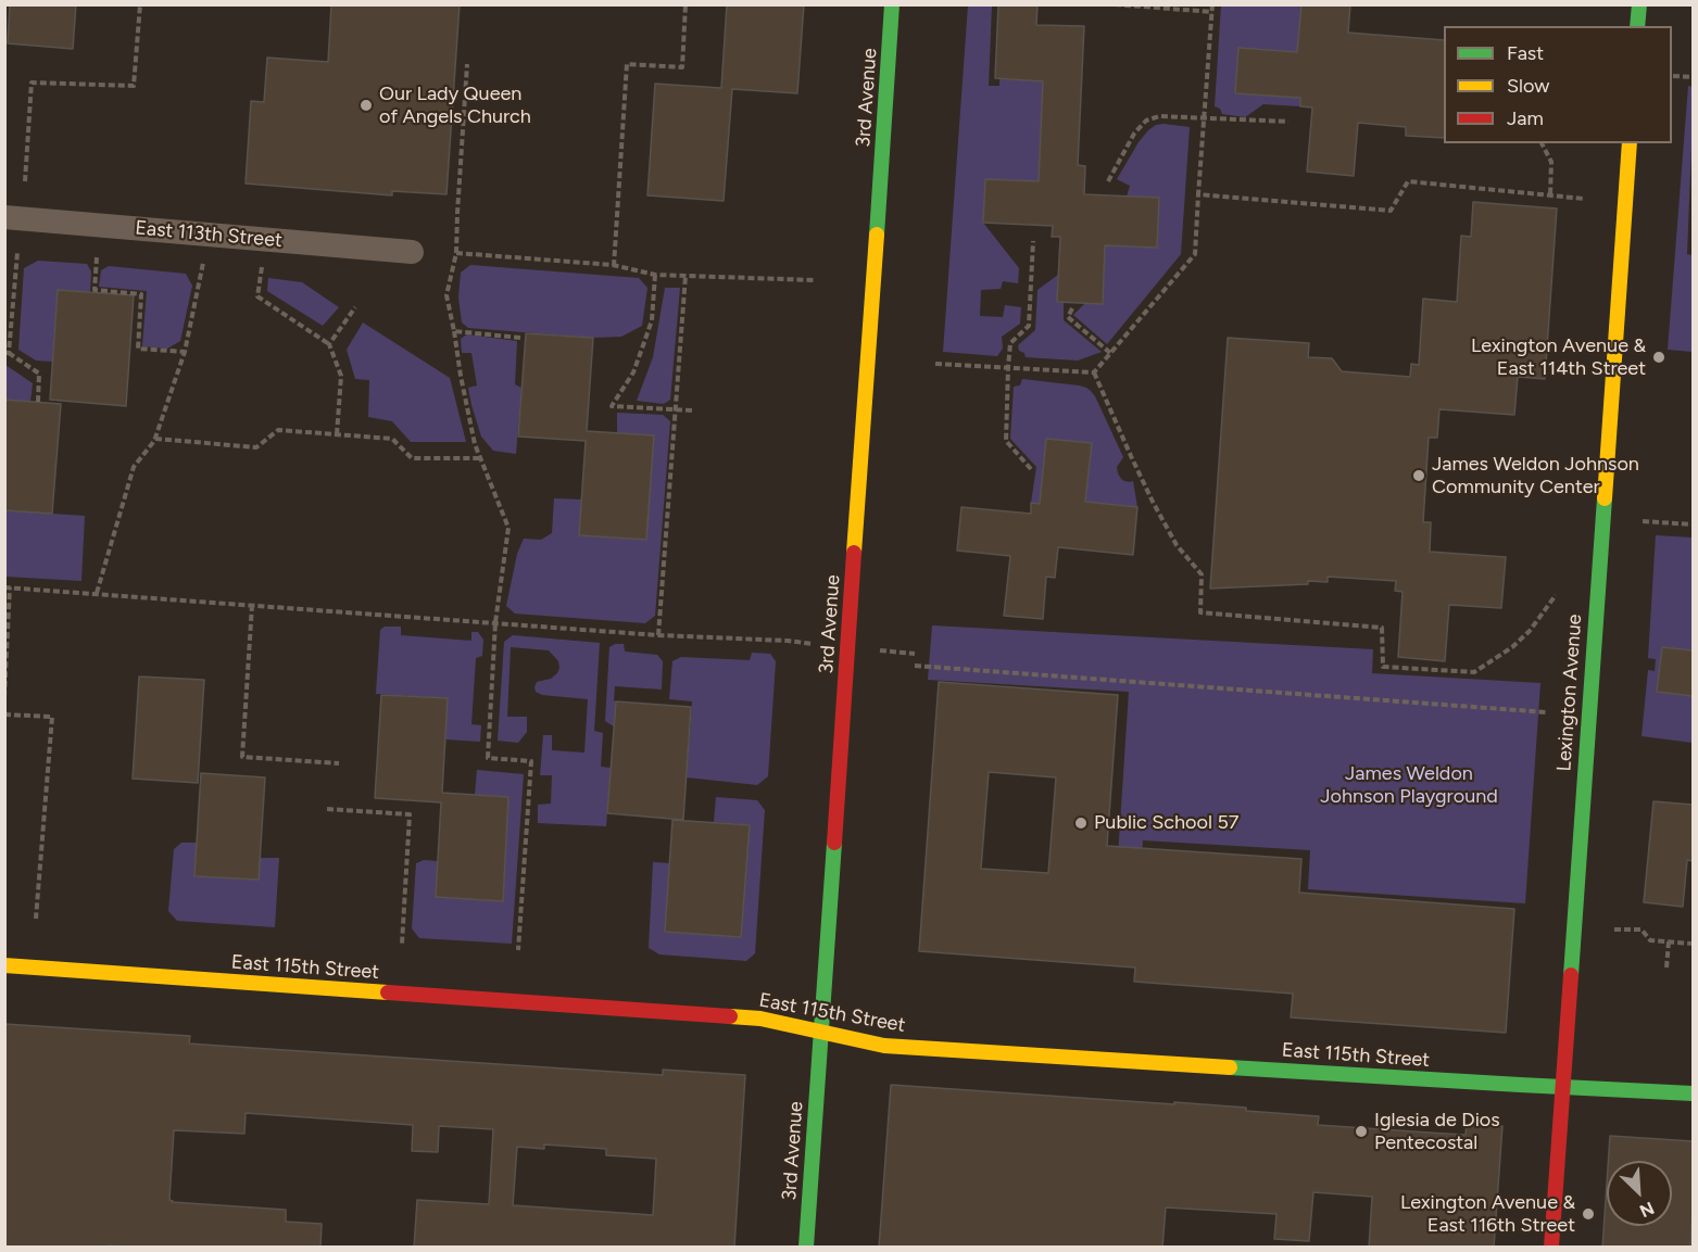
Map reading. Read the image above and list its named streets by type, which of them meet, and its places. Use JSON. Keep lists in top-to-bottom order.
{
  "streets": {
    "main road": ["3rd Avenue", "Lexington Avenue", "East 115th Street"],
    "street": ["East 113th Street"]
  },
  "crossings": [
    ["3rd Avenue", "East 115th Street"],
    ["Lexington Avenue", "East 115th Street"]
  ],
  "parks": ["James Weldon Johnson Playground"],
  "places": [
    "Our Lady Queen of Angels Church",
    "Lexington Avenue & East 114th Street",
    "James Weldon Johnson Community Center",
    "Public School 57",
    "Iglesia de Dios Pentecostal",
    "Lexington Avenue & East 116th Street"
  ],
  "legend": ["Fast", "Slow", "Jam"],
  "north": "bottom right"
}
